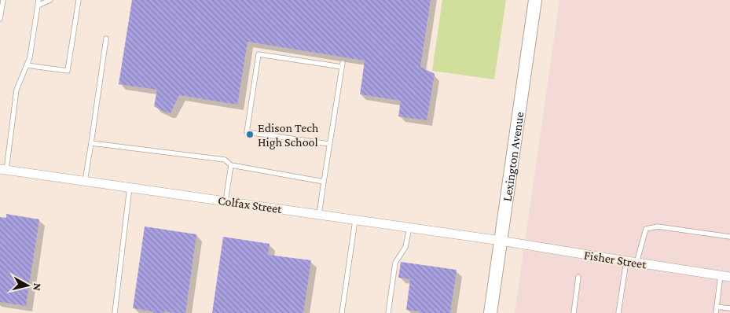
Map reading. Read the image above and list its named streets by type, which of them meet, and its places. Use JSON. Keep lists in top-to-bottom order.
{
  "streets": {
    "main road": ["Lexington Avenue"],
    "street": ["Colfax Street", "Fisher Street"]
  },
  "crossings": [
    ["Lexington Avenue", "Colfax Street"],
    ["Lexington Avenue", "Fisher Street"],
    ["Colfax Street", "Fisher Street"]
  ],
  "places": ["Edison Tech High School"],
  "north": "right"
}
